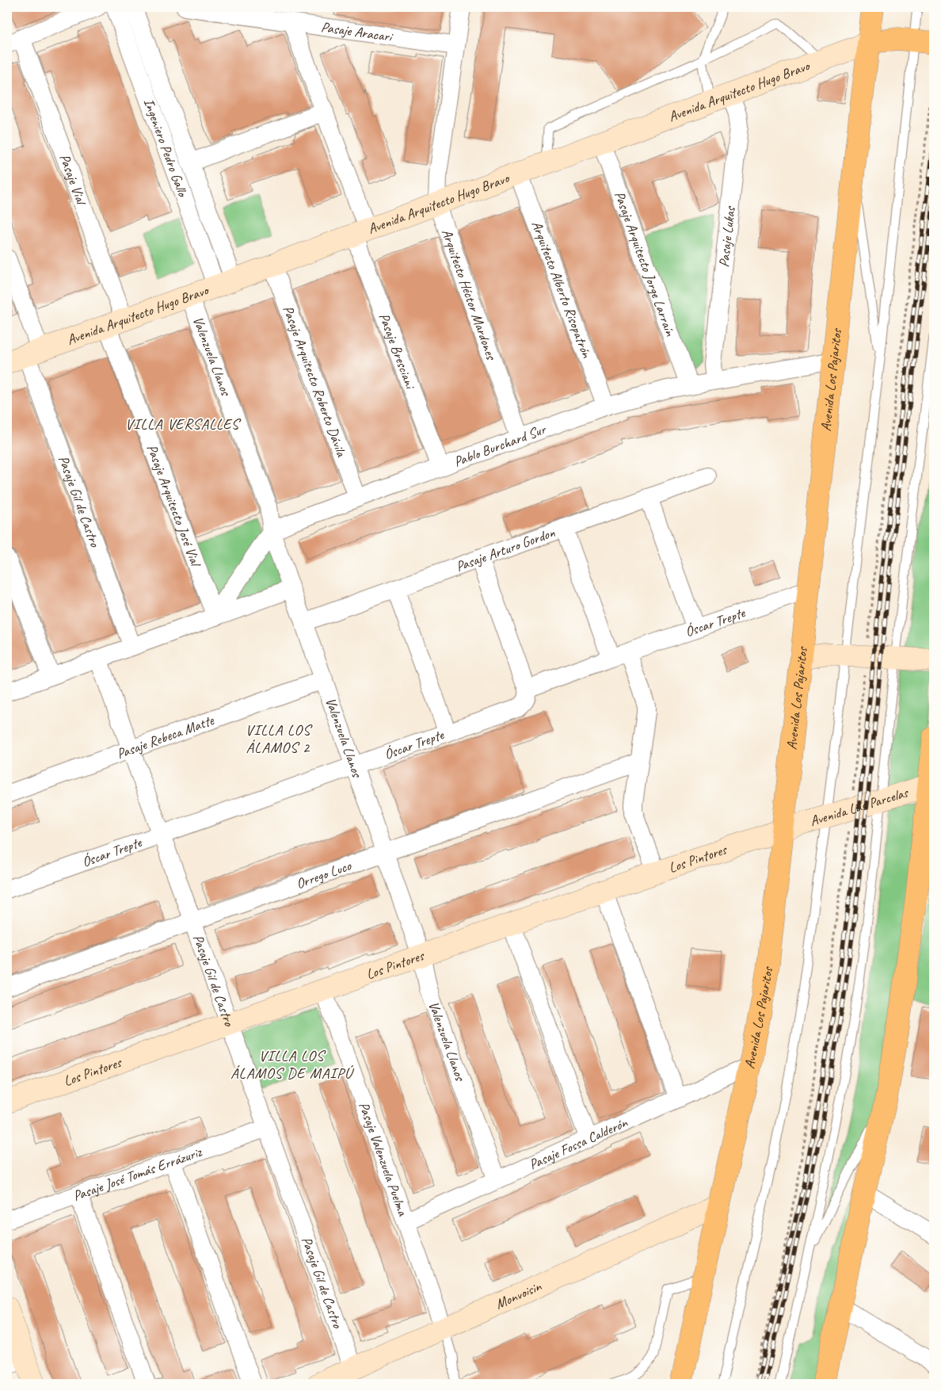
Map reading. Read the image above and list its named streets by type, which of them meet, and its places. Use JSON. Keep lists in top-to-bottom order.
{
  "streets": {
    "main road": ["Avenida Los Pajaritos"],
    "street": [
      "Pasaje Aracari",
      "Avenida Arquitecto Hugo Bravo",
      "Ingeniero Pedro Gallo",
      "Pasaje Vial",
      "Pasaje Lukas",
      "Pasaje Arquitecto Jorge Larraín",
      "Arquitecto Alberto Risopatrón",
      "Arquitecto Héctor Mardones",
      "Pasaje Bresciani",
      "Valenzuela Llanos",
      "Pasaje Arquitecto Roberto Dávila",
      "Pablo Burchard Sur",
      "Pasaje Gil de Castro",
      "Pasaje Arquitecto José Vial",
      "Pasaje Arturo Gordon",
      "Óscar Trepte",
      "Pasaje Rebeca Matte",
      "Avenida Las Parcelas",
      "Los Pintores",
      "Orrego Luco",
      "Pasaje Fossa Calderón",
      "Pasaje Valenzuela Puelma",
      "Pasaje José Tomás Errázuriz",
      "Monvoisin"
    ]
  },
  "crossings": [
    ["Pasaje Aracari", "Arquitecto Héctor Mardones"],
    ["Pasaje Aracari", "Pasaje Bresciani"],
    ["Avenida Arquitecto Hugo Bravo", "Ingeniero Pedro Gallo"],
    ["Avenida Arquitecto Hugo Bravo", "Pasaje Vial"],
    ["Avenida Arquitecto Hugo Bravo", "Pasaje Lukas"],
    ["Avenida Arquitecto Hugo Bravo", "Pasaje Arquitecto Jorge Larraín"],
    ["Avenida Arquitecto Hugo Bravo", "Arquitecto Alberto Risopatrón"],
    ["Avenida Arquitecto Hugo Bravo", "Arquitecto Héctor Mardones"],
    ["Avenida Arquitecto Hugo Bravo", "Pasaje Bresciani"],
    ["Avenida Arquitecto Hugo Bravo", "Valenzuela Llanos"],
    ["Avenida Arquitecto Hugo Bravo", "Avenida Los Pajaritos"],
    ["Avenida Arquitecto Hugo Bravo", "Pasaje Arquitecto Roberto Dávila"],
    ["Avenida Arquitecto Hugo Bravo", "Pasaje Gil de Castro"],
    ["Avenida Arquitecto Hugo Bravo", "Pasaje Arquitecto José Vial"],
    ["Pasaje Vial", "Pasaje Arquitecto José Vial"],
    ["Pasaje Lukas", "Pablo Burchard Sur"],
    ["Pasaje Arquitecto Jorge Larraín", "Pablo Burchard Sur"],
    ["Arquitecto Alberto Risopatrón", "Pablo Burchard Sur"],
    ["Arquitecto Héctor Mardones", "Pablo Burchard Sur"],
    ["Pasaje Bresciani", "Pablo Burchard Sur"],
    ["Valenzuela Llanos", "Pablo Burchard Sur"],
    ["Valenzuela Llanos", "Pasaje Arturo Gordon"],
    ["Valenzuela Llanos", "Óscar Trepte"],
    ["Valenzuela Llanos", "Pasaje Rebeca Matte"],
    ["Valenzuela Llanos", "Los Pintores"],
    ["Valenzuela Llanos", "Orrego Luco"],
    ["Valenzuela Llanos", "Pasaje Fossa Calderón"],
    ["Avenida Los Pajaritos", "Pablo Burchard Sur"],
    ["Avenida Los Pajaritos", "Óscar Trepte"],
    ["Avenida Los Pajaritos", "Avenida Las Parcelas"],
    ["Avenida Los Pajaritos", "Los Pintores"],
    ["Avenida Los Pajaritos", "Pasaje Fossa Calderón"],
    ["Avenida Los Pajaritos", "Monvoisin"],
    ["Pasaje Arquitecto Roberto Dávila", "Pablo Burchard Sur"],
    ["Pablo Burchard Sur", "Pasaje Arquitecto José Vial"],
    ["Pasaje Gil de Castro", "Óscar Trepte"],
    ["Pasaje Gil de Castro", "Pasaje Rebeca Matte"],
    ["Pasaje Gil de Castro", "Los Pintores"],
    ["Pasaje Gil de Castro", "Orrego Luco"],
    ["Pasaje Gil de Castro", "Pasaje José Tomás Errázuriz"],
    ["Pasaje Gil de Castro", "Monvoisin"],
    ["Avenida Las Parcelas", "Los Pintores"],
    ["Los Pintores", "Pasaje Valenzuela Puelma"],
    ["Pasaje Fossa Calderón", "Pasaje Valenzuela Puelma"],
    ["Pasaje Valenzuela Puelma", "Monvoisin"]
  ],
  "districts": ["VILLA VERSALLES", "VILLA LOS ÁLAMOS 2", "VILLA LOS ÁLAMOS DE MAIPÚ"]
}
